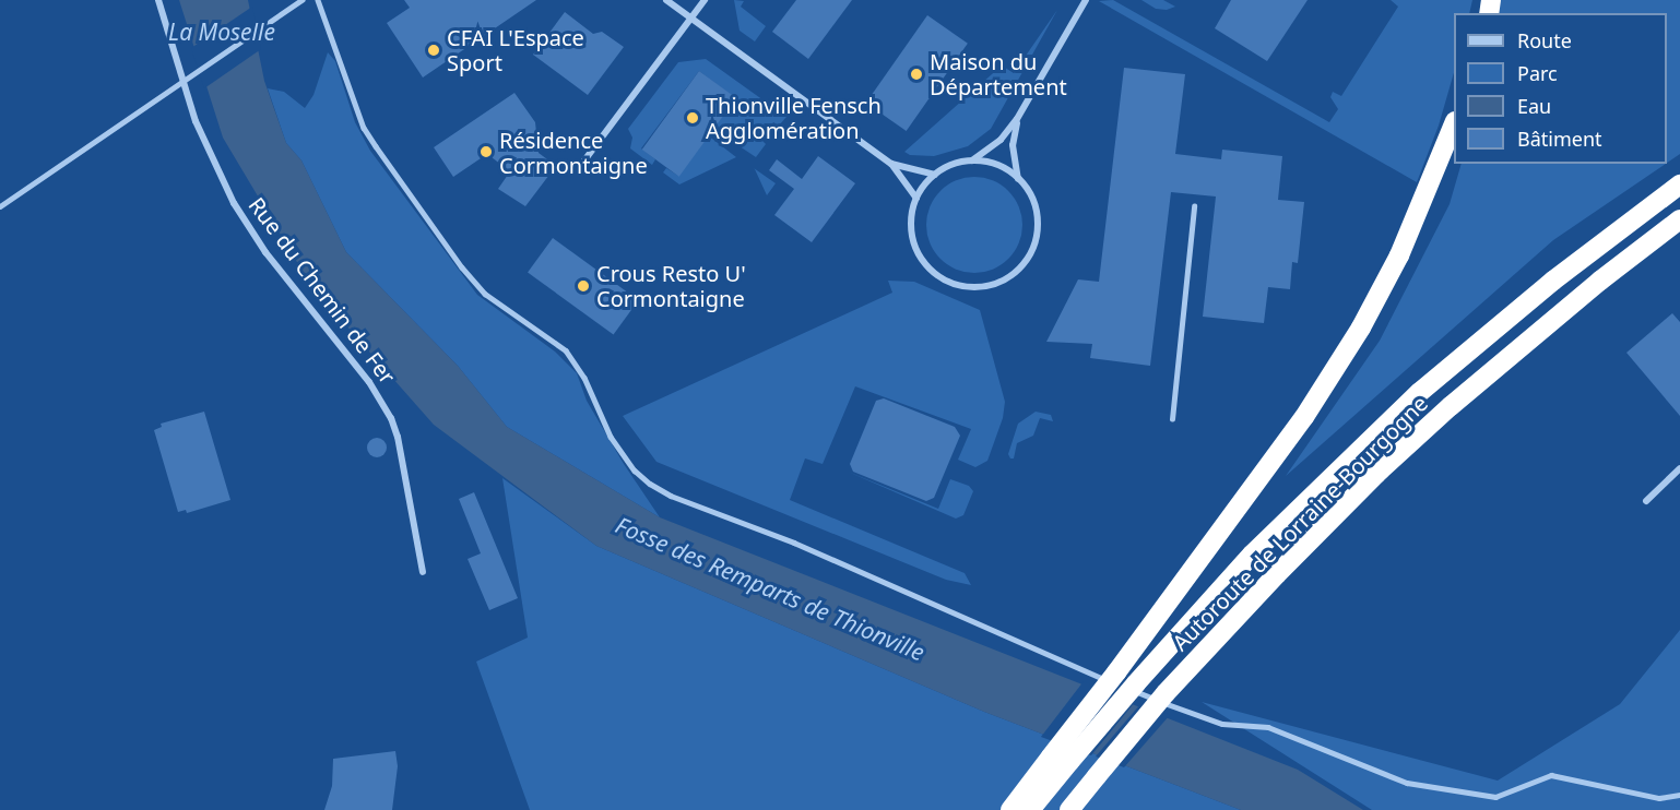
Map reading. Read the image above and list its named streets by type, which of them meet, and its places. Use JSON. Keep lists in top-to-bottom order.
{
  "streets": {
    "highway": ["Autoroute de Lorraine-Bourgogne"],
    "street": ["Rue du Chemin de Fer"]
  },
  "water": ["La Moselle", "Fosse des Remparts de Thionville"],
  "places": [
    "CFAI L'Espace Sport",
    "Maison du Département",
    "Thionville Fensch Agglomération",
    "Résidence Cormontaigne",
    "Crous Resto U' Cormontaigne"
  ],
  "legend": [
    "Route",
    "Parc",
    "Eau",
    "Bâtiment"
  ]
}
